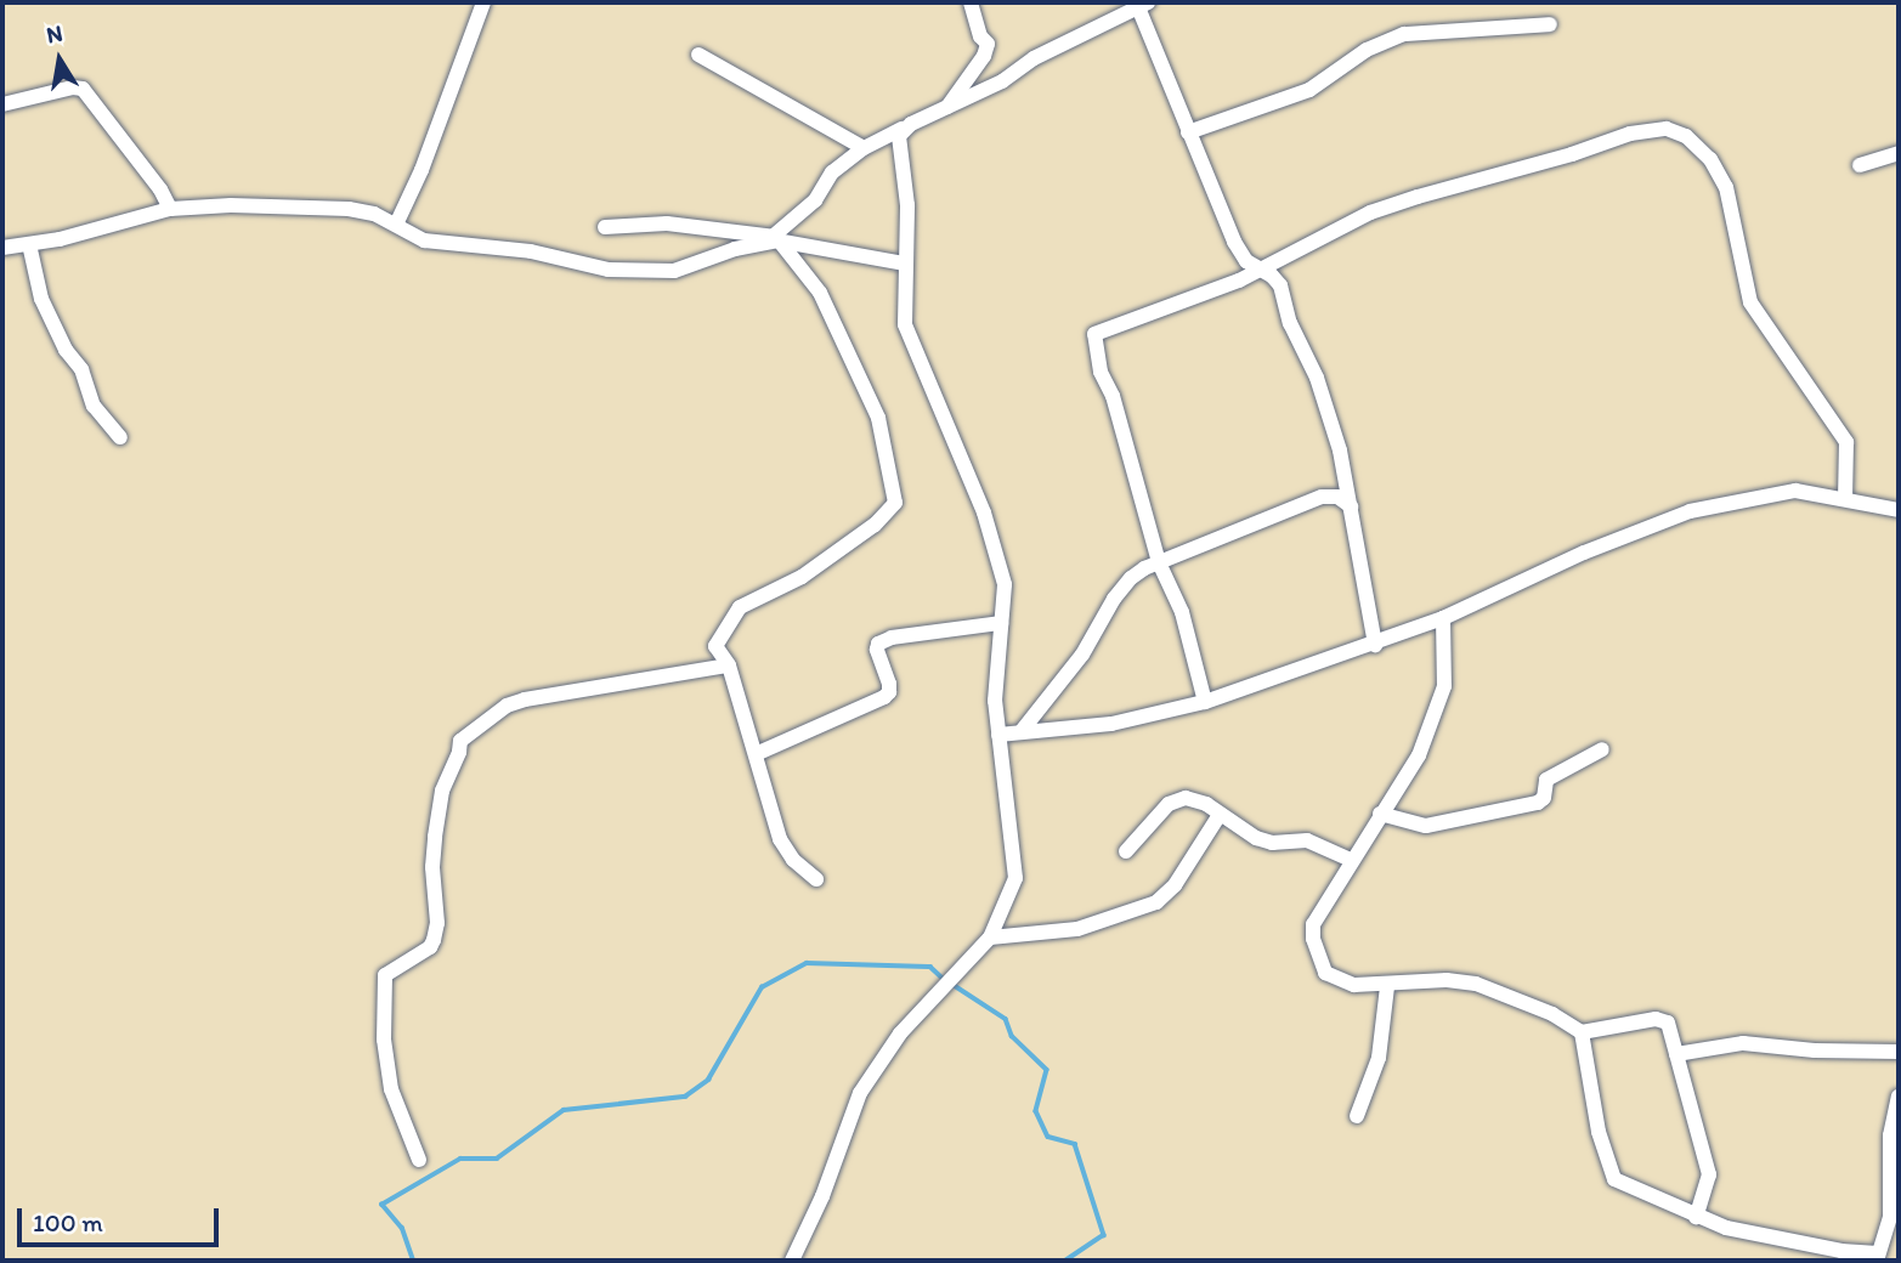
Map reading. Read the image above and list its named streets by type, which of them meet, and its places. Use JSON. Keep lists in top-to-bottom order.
{
  "scale_bar": "100 m",
  "north": "top"
}
